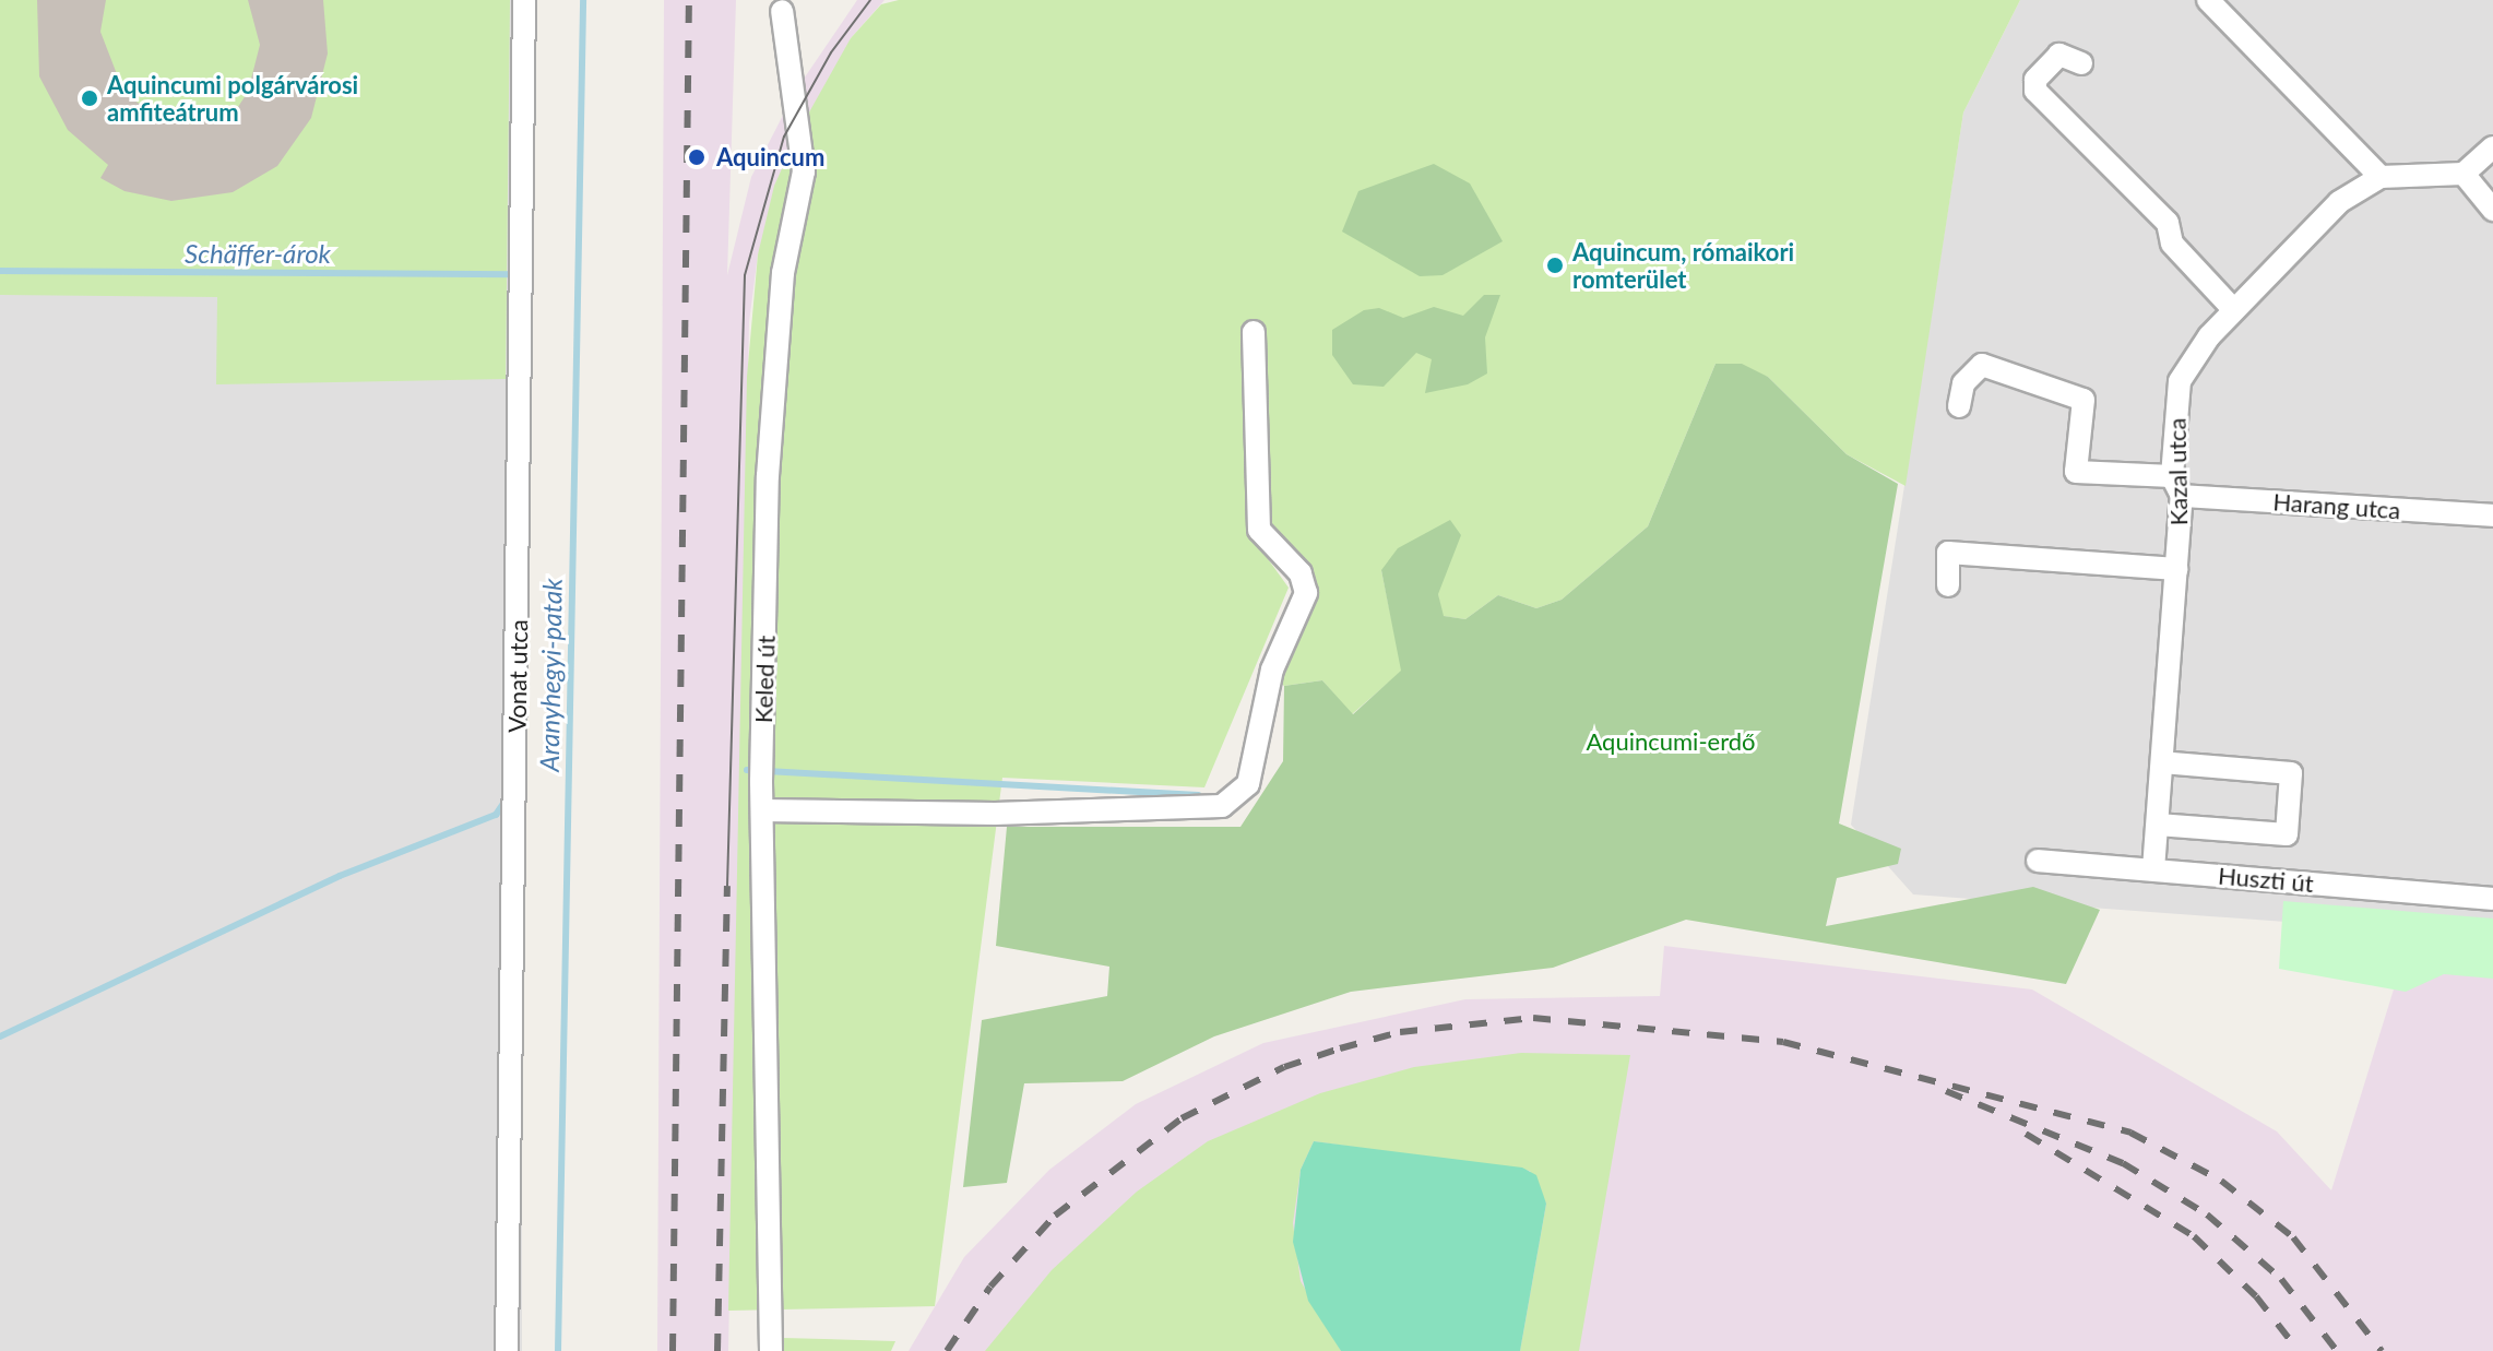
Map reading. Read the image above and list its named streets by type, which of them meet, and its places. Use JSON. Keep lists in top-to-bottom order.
{
  "streets": {
    "street": [
      "Kazal utca",
      "Harang utca",
      "Vonat utca",
      "Keled út",
      "Huszti út"
    ]
  },
  "crossings": [
    ["Kazal utca", "Harang utca"],
    ["Kazal utca", "Huszti út"]
  ],
  "water": ["Schäffer-árok", "Aranyhegyi-patak"],
  "parks": ["Aquincumi-erdő"],
  "places": ["Aquincumi polgárvárosi amfiteátrum", "Aquincum", "Aquincum, rómaikori romterület"]
}
